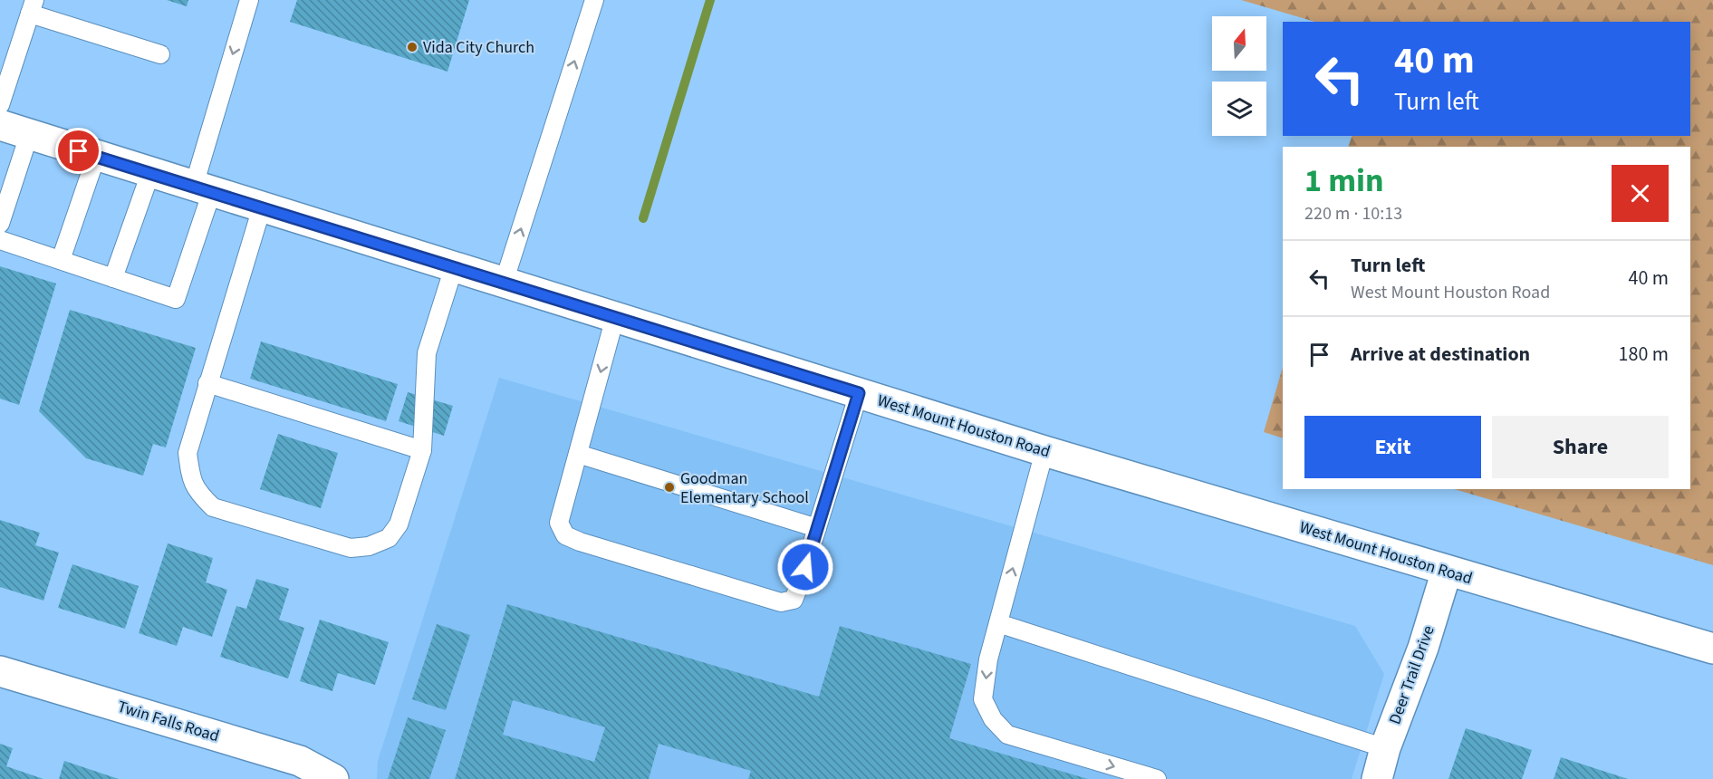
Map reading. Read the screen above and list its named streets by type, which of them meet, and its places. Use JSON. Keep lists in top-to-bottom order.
{
  "streets": {
    "main road": ["West Mount Houston Road", "Deer Trail Drive", "Twin Falls Road"]
  },
  "crossings": [
    ["West Mount Houston Road", "Deer Trail Drive"]
  ],
  "places": ["Vida City Church", "Goodman Elementary School"],
  "north": "top",
  "page": {
    "turn": ["40 m", "Turn left"],
    "heading": ["1 min", "220 m · 10:13"],
    "list": [
      {
        "name": "Turn left",
        "note": "West Mount Houston Road",
        "value": "40 m"
      },
      {
        "name": "Arrive at destination",
        "value": "180 m"
      }
    ],
    "buttons": ["Exit", "Share"]
  }
}
